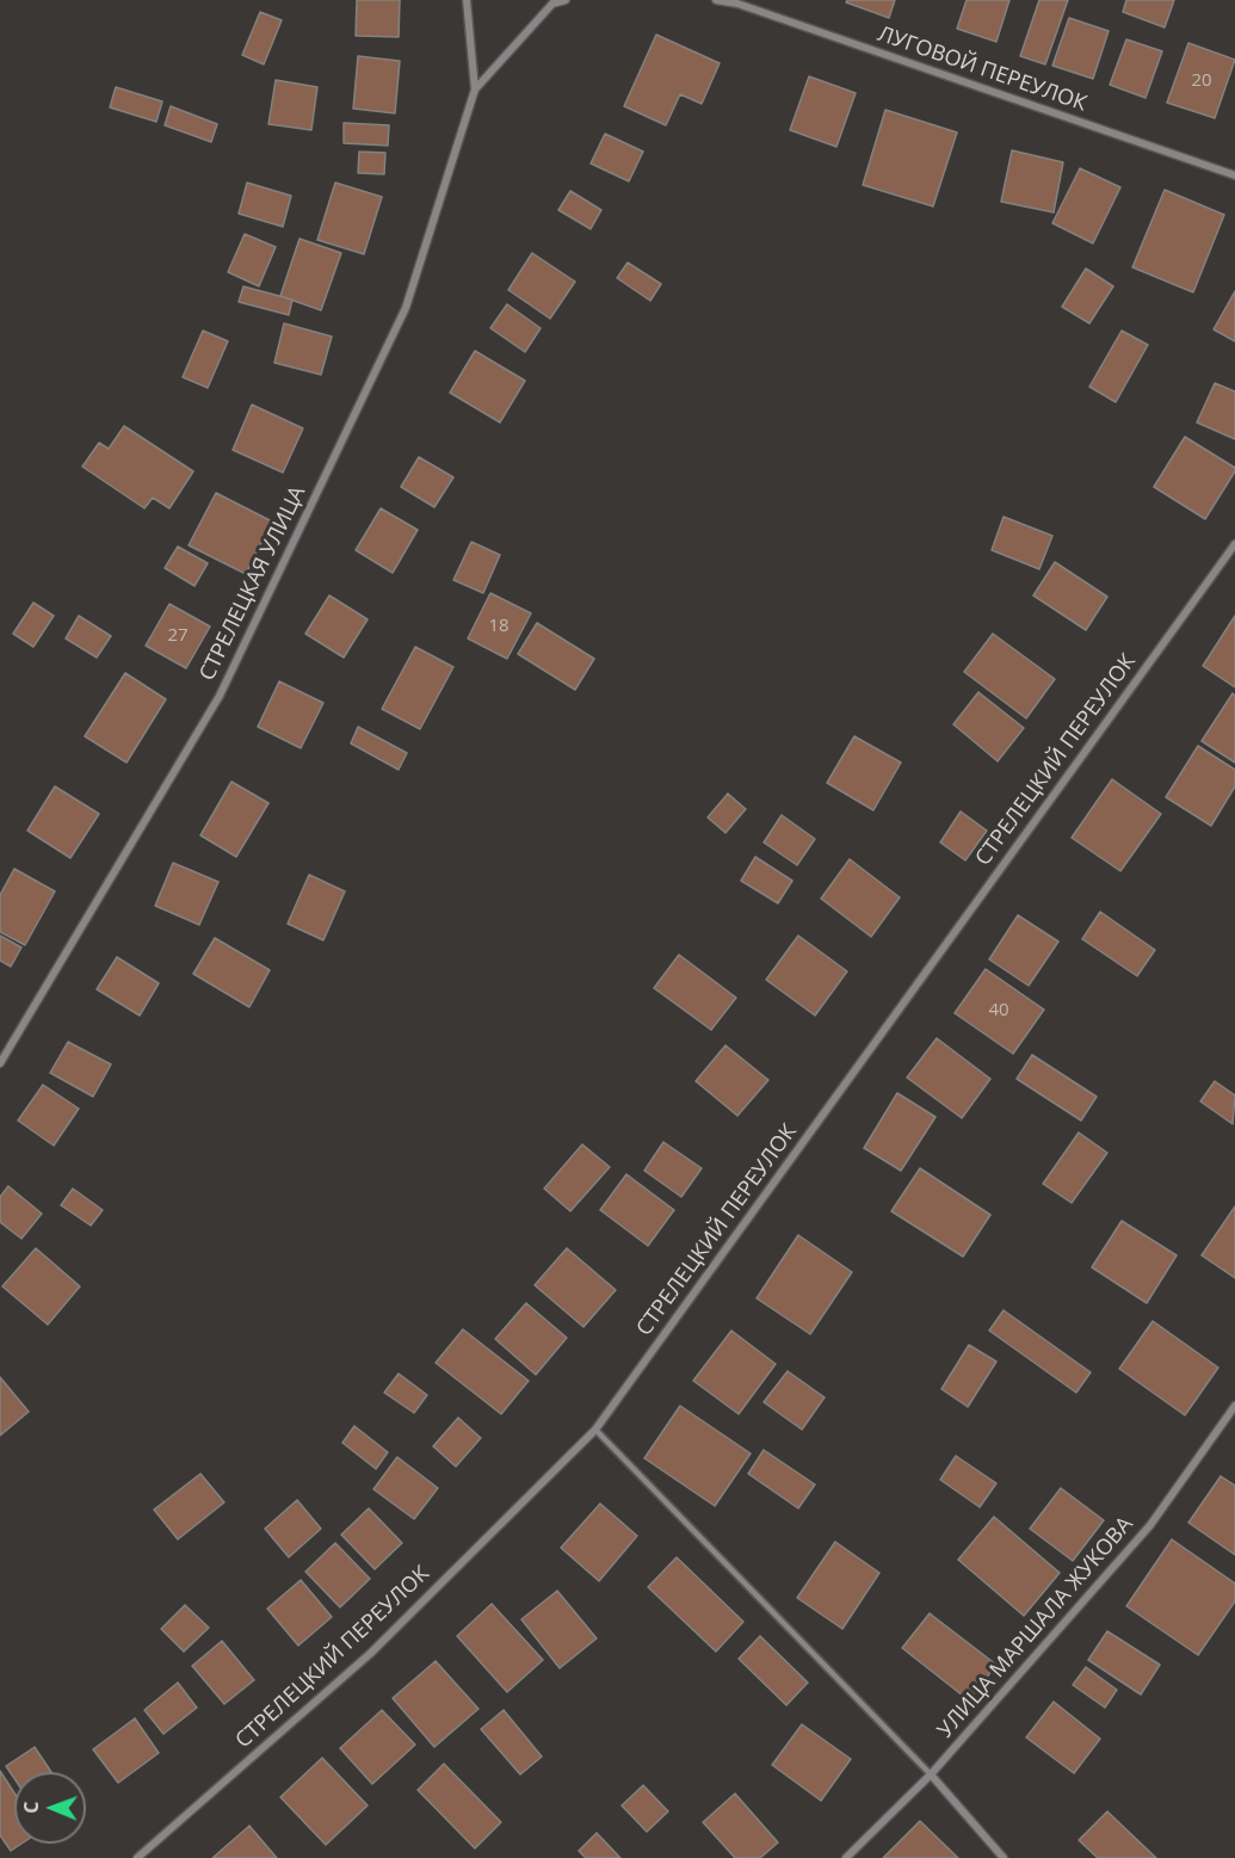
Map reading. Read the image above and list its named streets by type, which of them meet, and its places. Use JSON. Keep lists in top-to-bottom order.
{
  "streets": {
    "street": [
      "ЛУГОВОЙ ПЕРЕУЛОК",
      "СТРЕЛЕЦКАЯ УЛИЦА",
      "СТРЕЛЕЦКИЙ ПЕРЕУЛОК",
      "УЛИЦА МАРШАЛА ЖУКОВА"
    ]
  },
  "house_numbers": [
    "20",
    "18",
    "27",
    "40"
  ],
  "north": "left"
}
